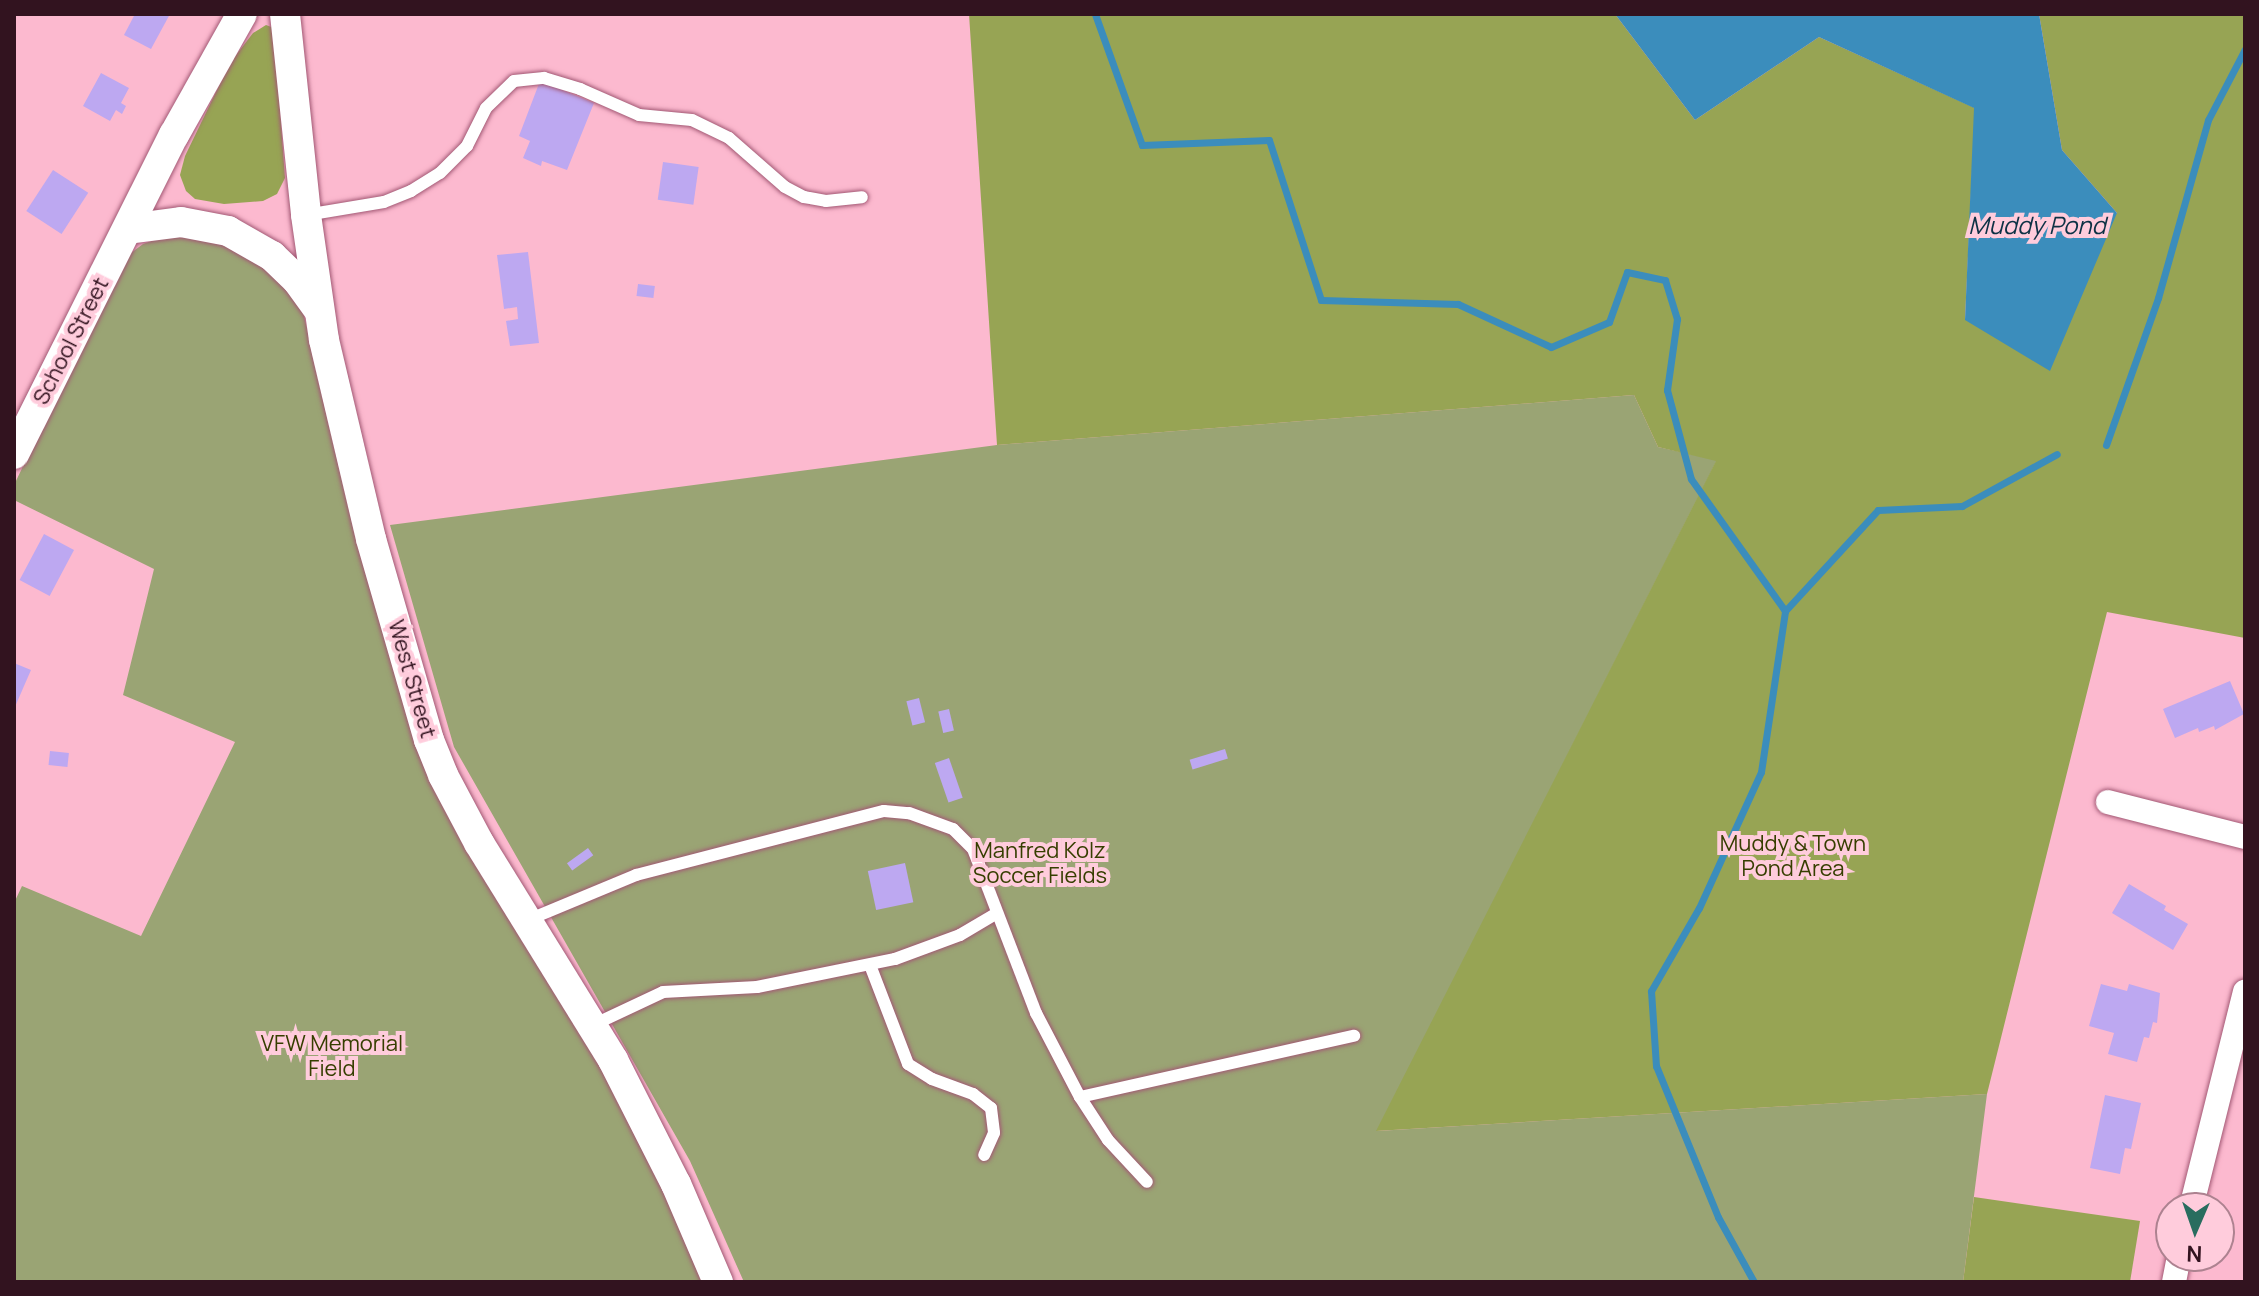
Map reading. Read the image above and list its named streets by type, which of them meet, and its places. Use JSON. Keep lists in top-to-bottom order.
{
  "streets": {
    "street": ["School Street", "West Street"]
  },
  "water": ["Muddy Pond"],
  "parks": ["Muddy & Town Pond Area", "Manfred Kolz Soccer Fields", "VFW Memorial Field"],
  "north": "bottom"
}
